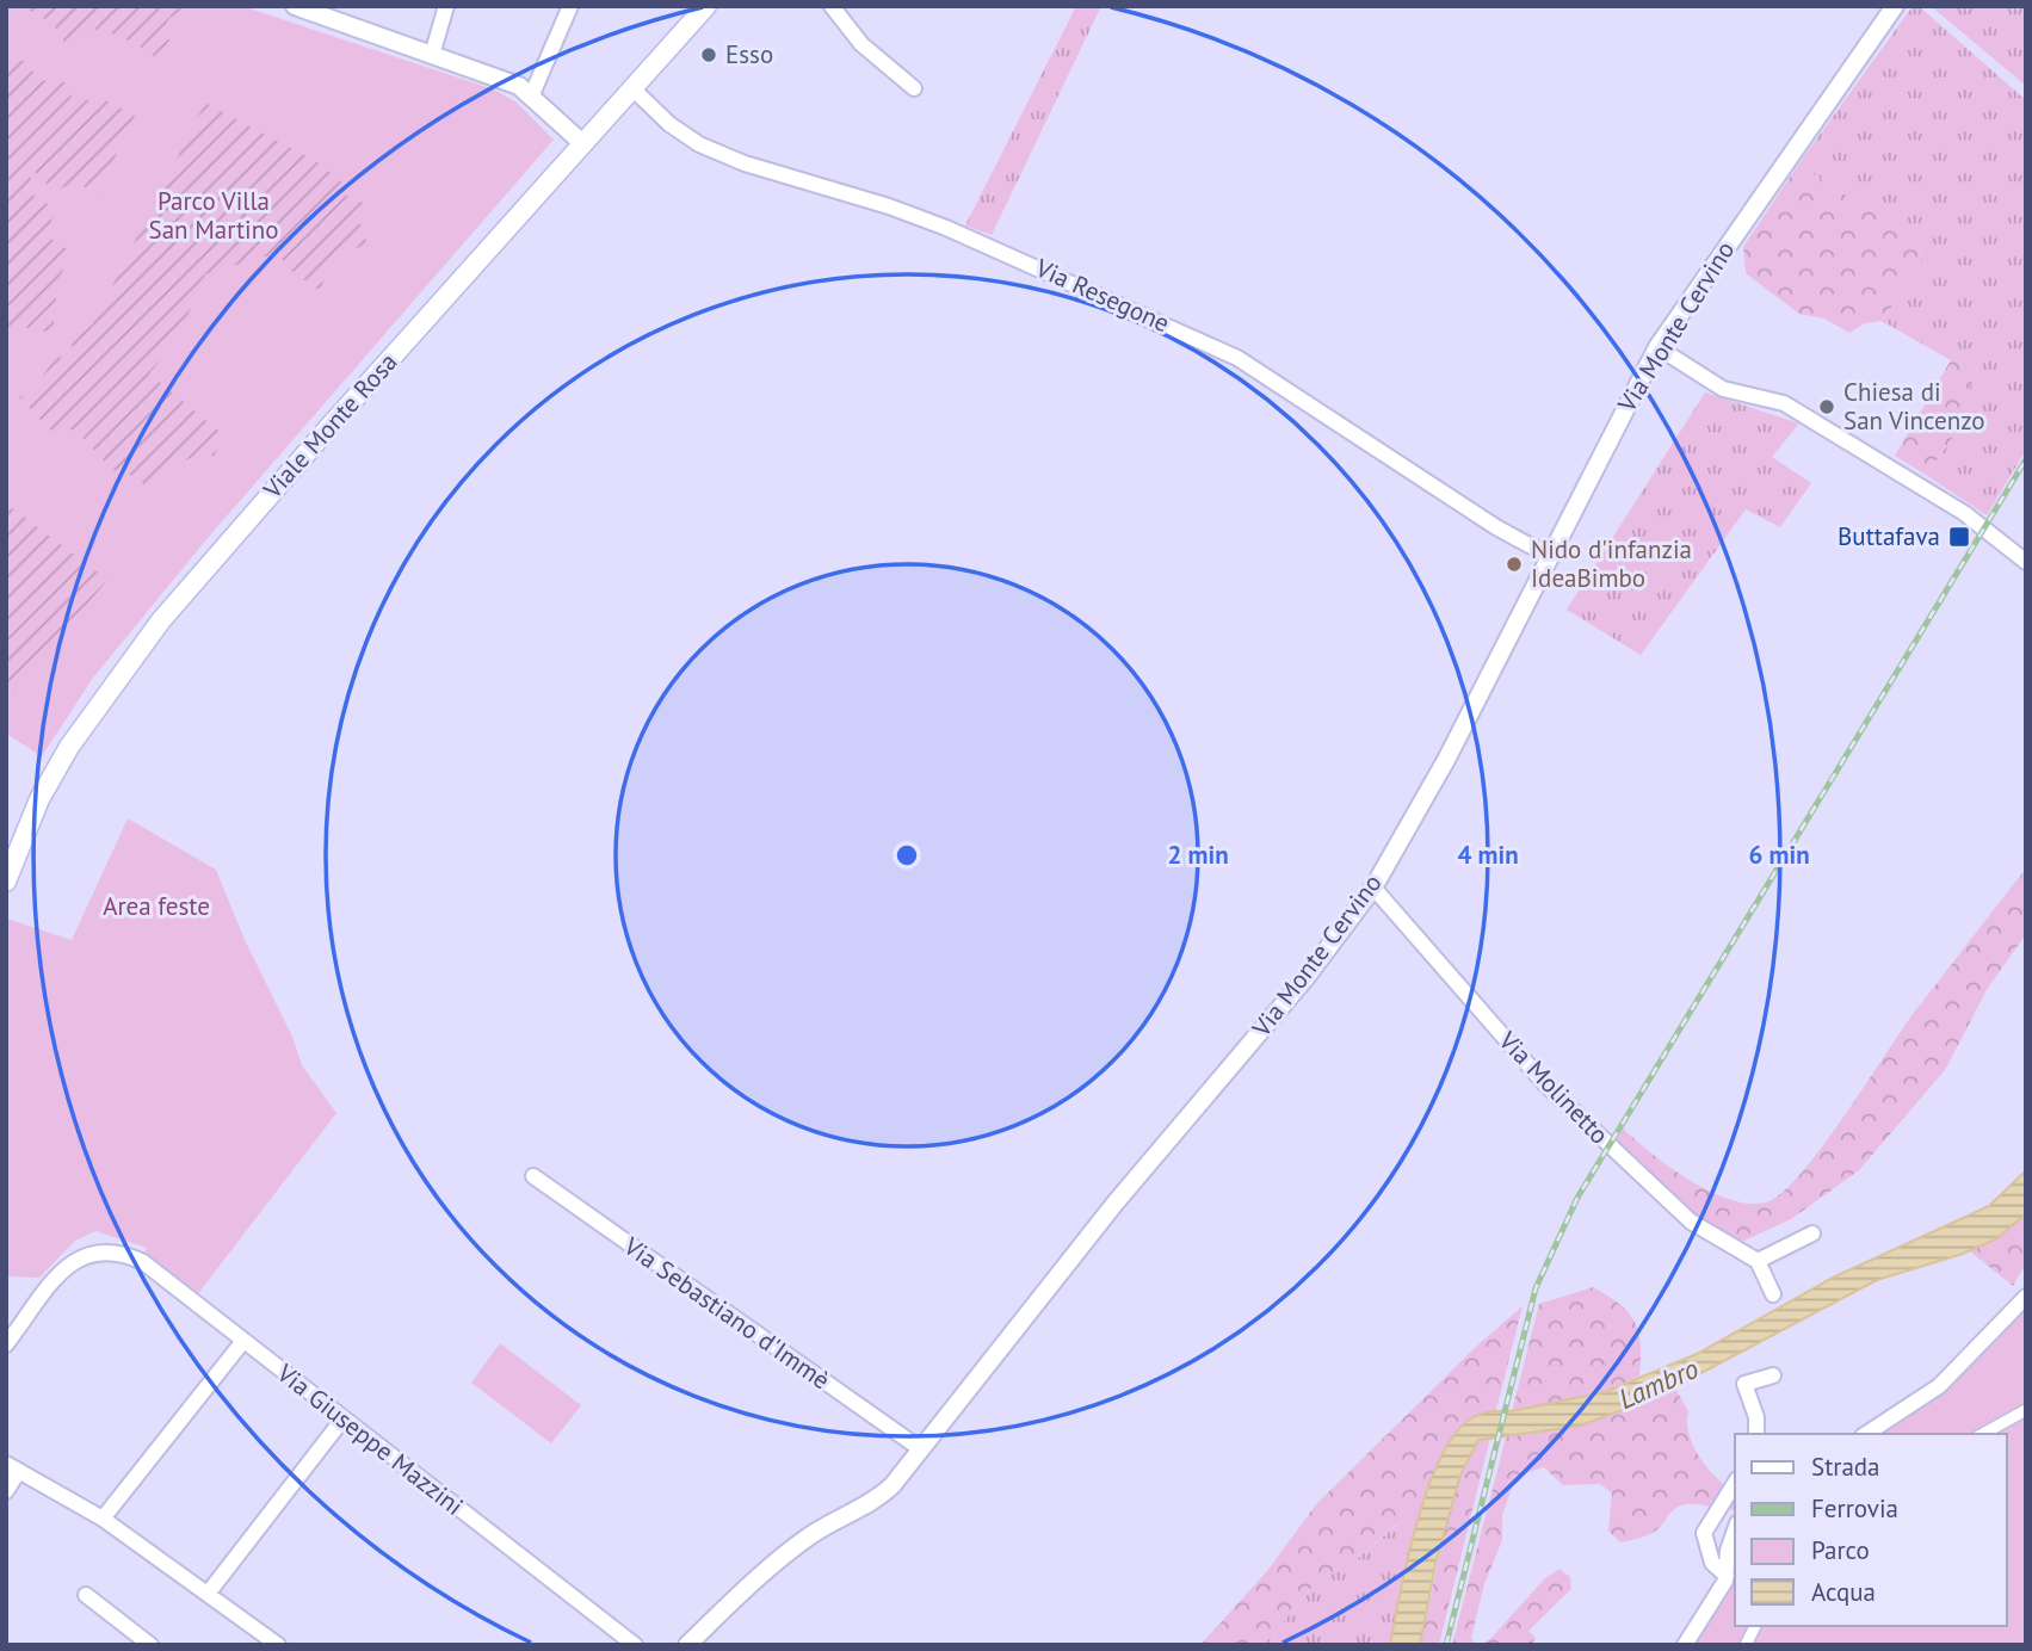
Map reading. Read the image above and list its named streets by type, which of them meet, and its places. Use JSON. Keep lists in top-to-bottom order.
{
  "streets": {
    "main road": ["Viale Monte Rosa"],
    "street": [
      "Via Resegone",
      "Via Monte Cervino",
      "Via Molinetto",
      "Via Sebastiano d'Immè",
      "Via Giuseppe Mazzini"
    ]
  },
  "crossings": [
    ["Via Resegone", "Via Monte Cervino"],
    ["Via Resegone", "Viale Monte Rosa"],
    ["Via Monte Cervino", "Via Molinetto"],
    ["Via Monte Cervino", "Via Sebastiano d'Immè"]
  ],
  "water": ["Lambro"],
  "parks": ["Parco Villa San Martino", "Area feste"],
  "places": {
    "other": ["Esso", "Chiesa di San Vincenzo", "Nido d'infanzia IdeaBimbo"],
    "transit": ["Buttafava"]
  },
  "legend": [
    "Strada",
    "Ferrovia",
    "Parco",
    "Acqua"
  ],
  "rings": ["2 min", "4 min", "6 min"]
}
